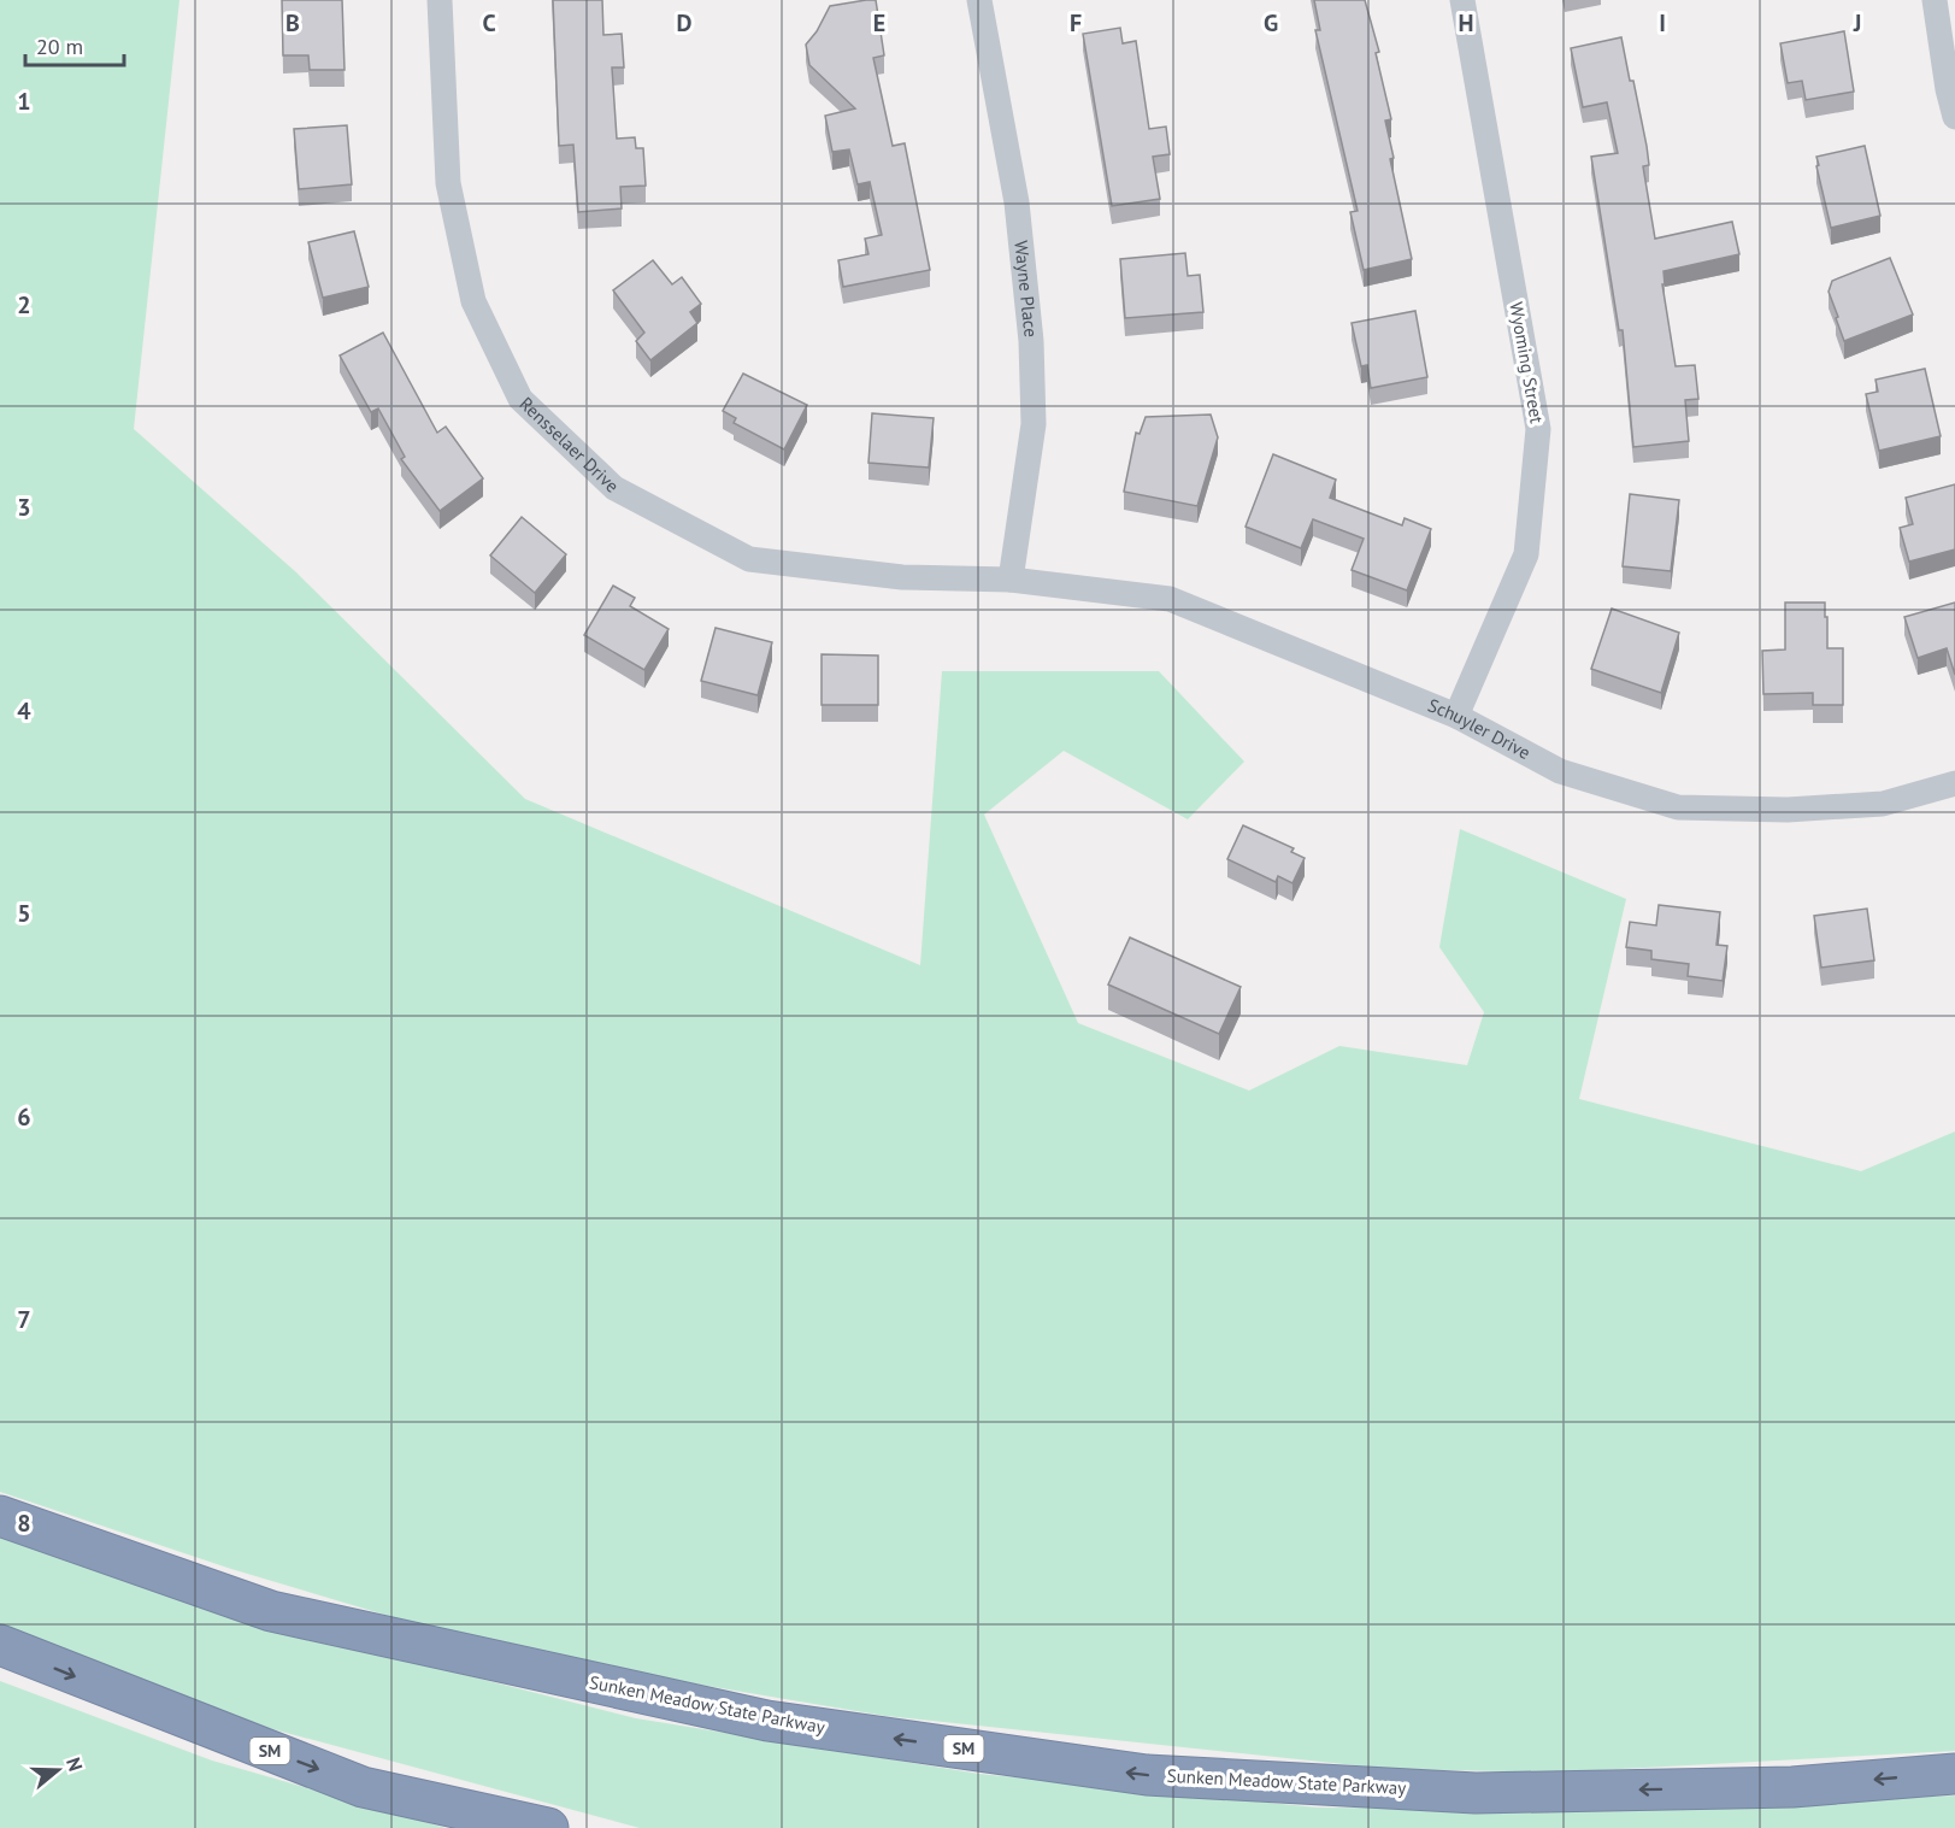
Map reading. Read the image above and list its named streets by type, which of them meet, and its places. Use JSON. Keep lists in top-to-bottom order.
{
  "streets": {
    "highway": ["Sunken Meadow State Parkway", "SM"],
    "street": [
      "Wayne Place",
      "Wyoming Street",
      "Rensselaer Drive",
      "Schuyler Drive"
    ]
  },
  "crossings": [
    ["Wayne Place", "Rensselaer Drive"],
    ["Wayne Place", "Schuyler Drive"],
    ["Wyoming Street", "Schuyler Drive"],
    ["Rensselaer Drive", "Schuyler Drive"]
  ],
  "one_way": ["Sunken Meadow State Parkway"],
  "scale_bar": "20 m",
  "north": "right",
  "grid": {
    "columns": [
      "B",
      "C",
      "D",
      "E",
      "F",
      "G",
      "H",
      "I",
      "J"
    ],
    "rows": [
      "1",
      "2",
      "3",
      "4",
      "5",
      "6",
      "7",
      "8"
    ]
  }
}
